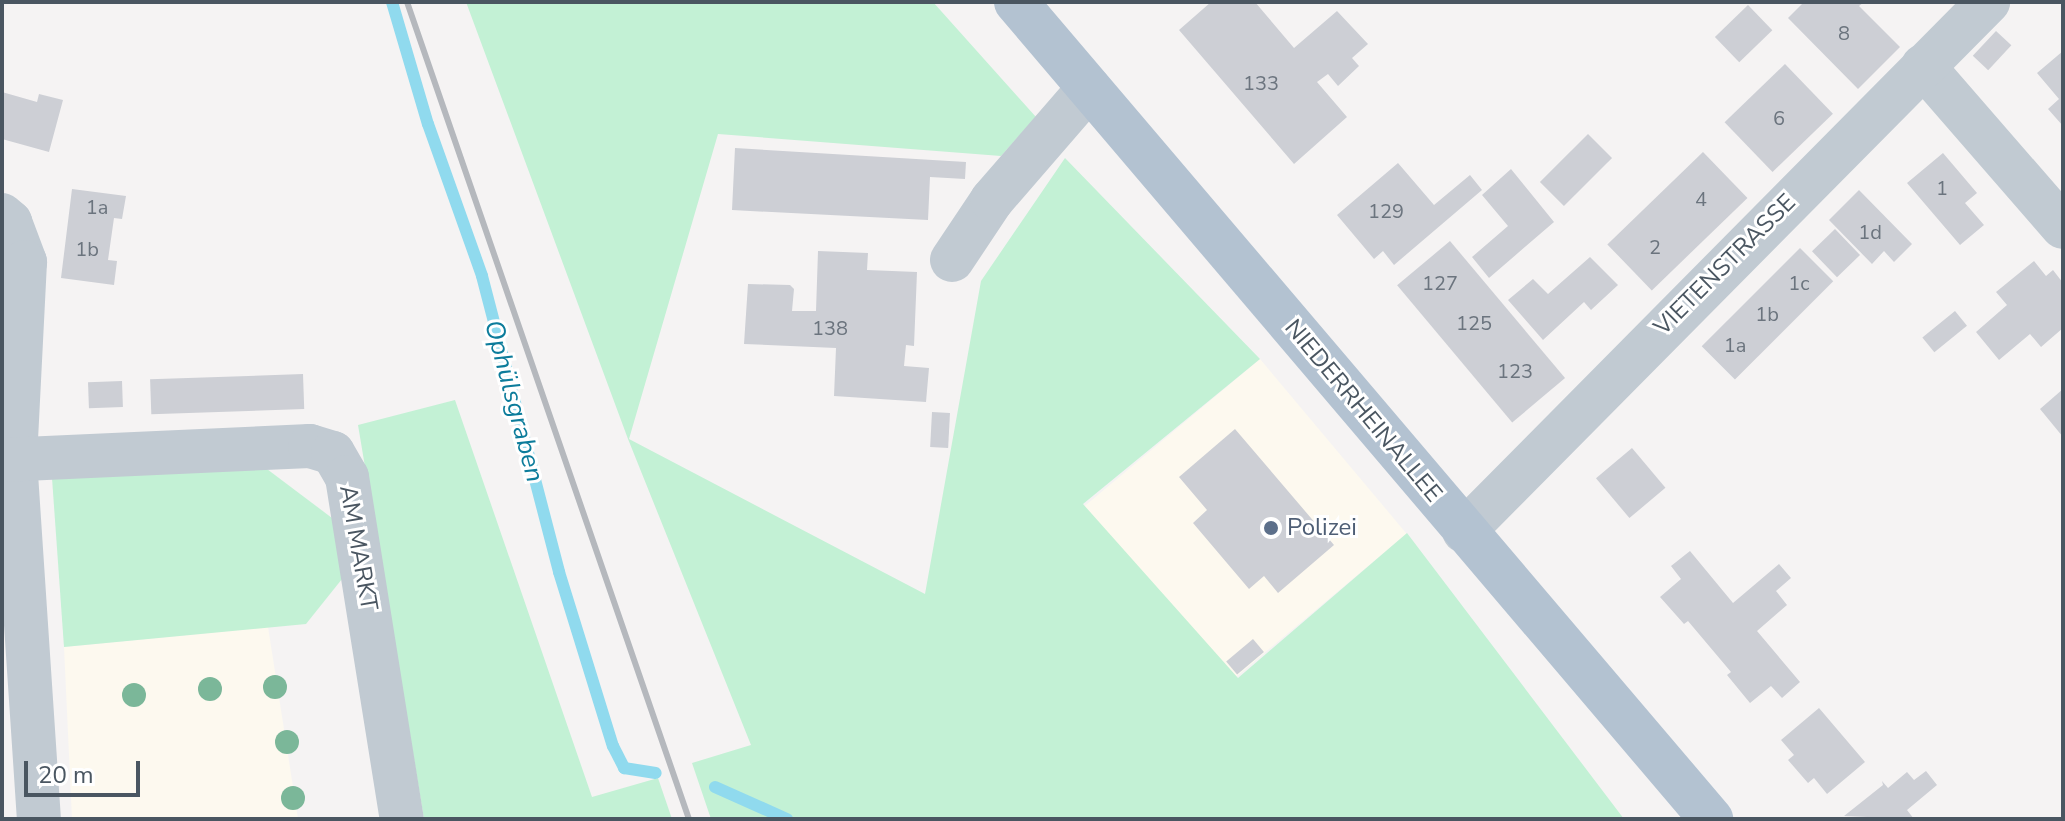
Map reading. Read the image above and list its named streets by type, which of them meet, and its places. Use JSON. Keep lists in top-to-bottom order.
{
  "streets": {
    "main road": ["NIEDERRHEINALLEE"],
    "street": ["VIETENSTRASSE", "AM MARKT"]
  },
  "crossings": [
    ["VIETENSTRASSE", "NIEDERRHEINALLEE"]
  ],
  "water": ["Ophülsgraben"],
  "places": ["Polizei"],
  "house_numbers": [
    "8",
    "133",
    "6",
    "1",
    "4",
    "1a",
    "129",
    "1d",
    "2",
    "1b",
    "127",
    "1c",
    "1b",
    "125",
    "138",
    "1a",
    "123"
  ],
  "scale_bar": "20 m"
}
